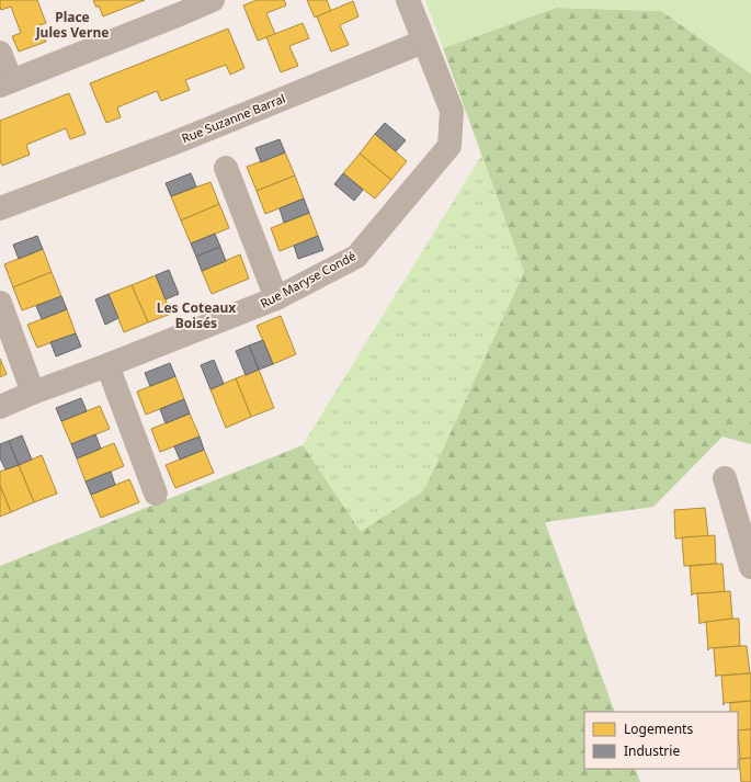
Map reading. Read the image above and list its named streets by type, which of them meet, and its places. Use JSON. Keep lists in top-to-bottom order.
{
  "streets": {
    "street": ["Rue Suzanne Barral", "Rue Maryse Condé"]
  },
  "crossings": [
    ["Rue Suzanne Barral", "Rue Maryse Condé"]
  ],
  "districts": ["Place Jules Verne", "Les Coteaux Boisés"],
  "legend": ["Logements", "Industrie"]
}
